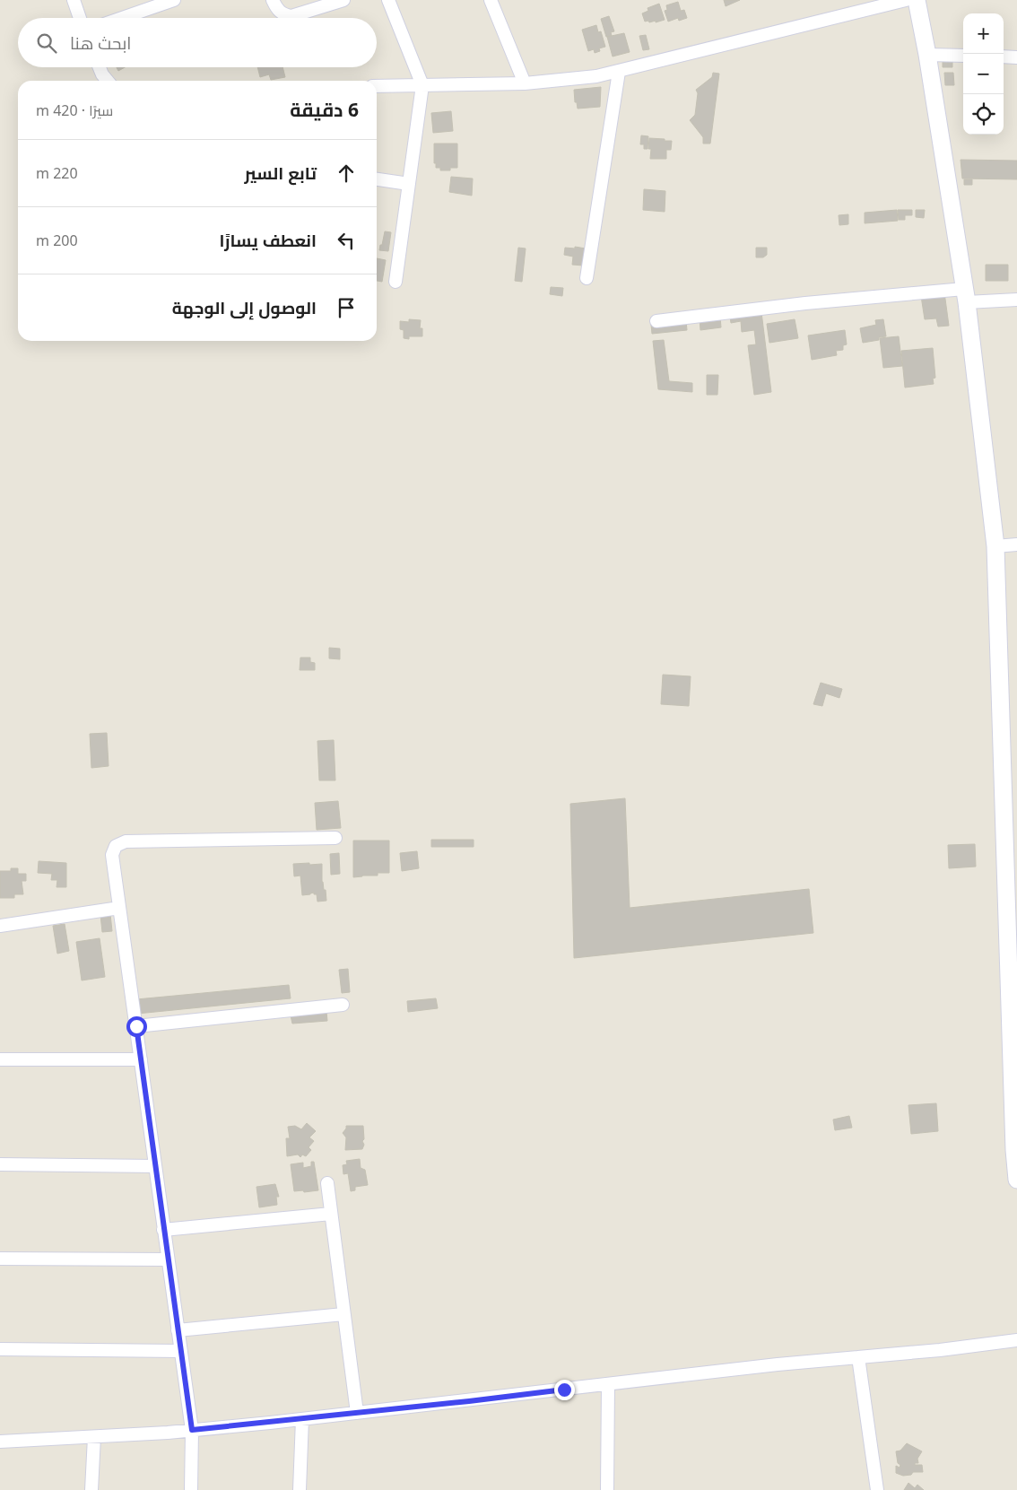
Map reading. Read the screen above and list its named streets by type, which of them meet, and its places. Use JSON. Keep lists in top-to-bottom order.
{
  "page": {
    "map_buttons": ["+", "−"],
    "search": "ابحث هنا",
    "heading": ["6 دقيقة", "سيرًا · 420 m"],
    "list": [
      ["تابع السير", "220 m"],
      ["انعطف يسارًا", "200 m"],
      "الوصول إلى الوجهة"
    ]
  }
}
